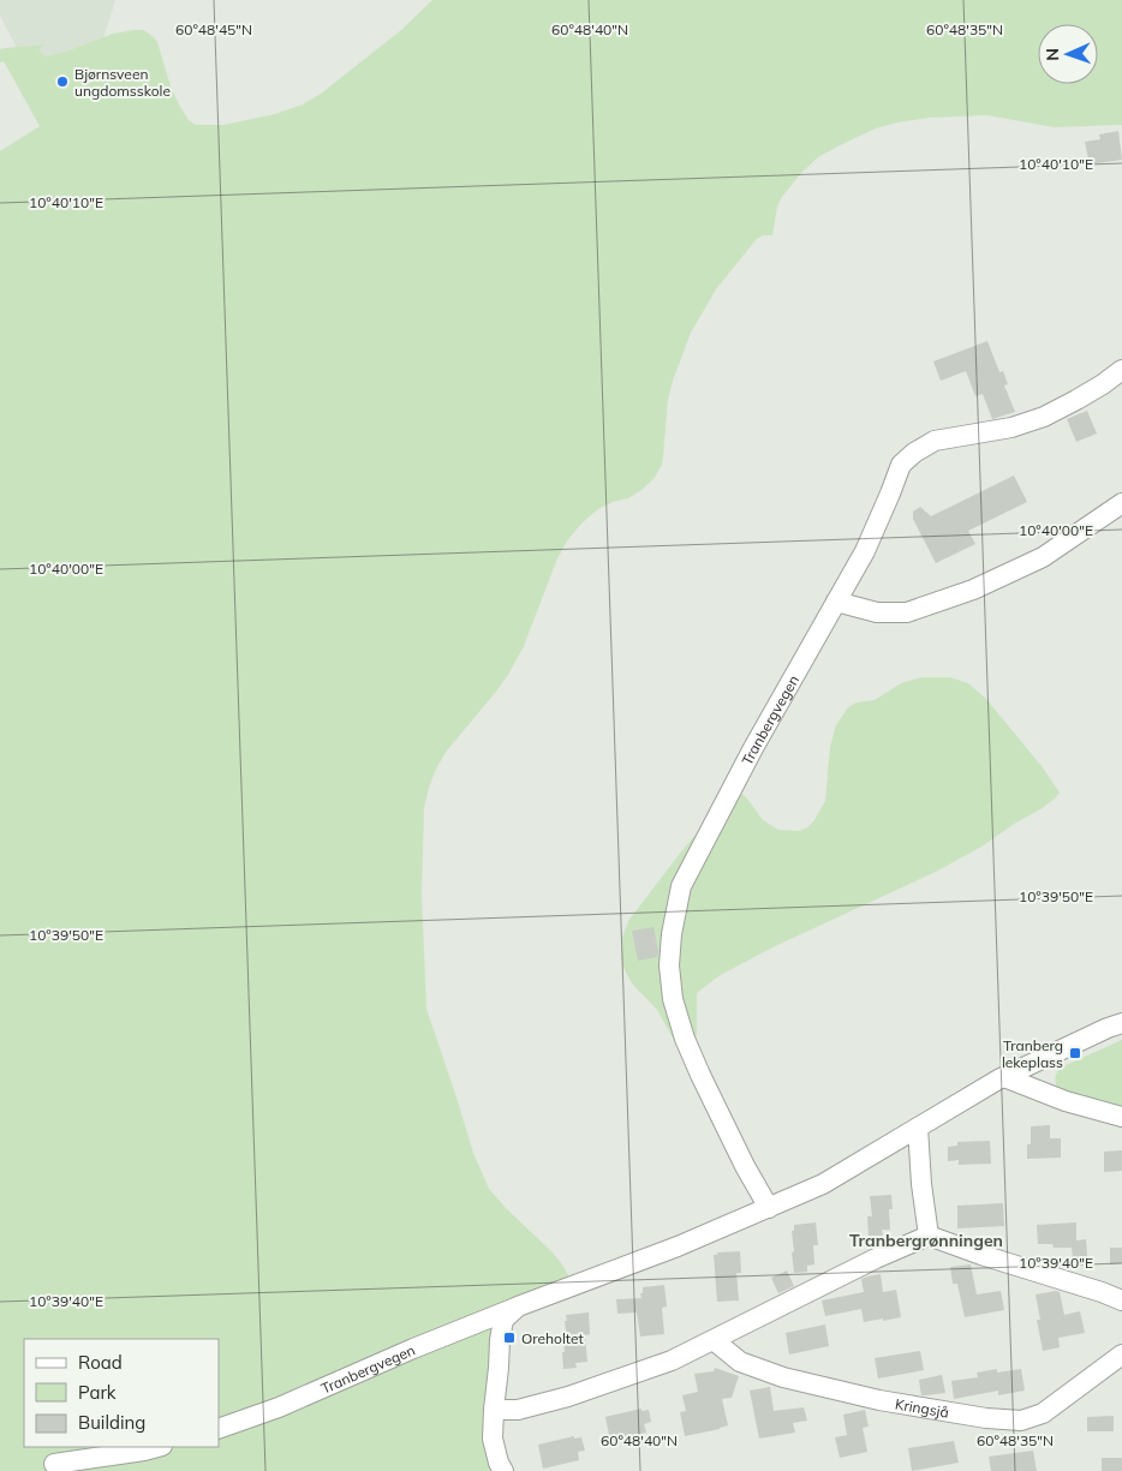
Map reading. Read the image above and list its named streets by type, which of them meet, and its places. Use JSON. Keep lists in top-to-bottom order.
{
  "streets": {
    "street": ["Tranbergvegen", "Kringsjå"]
  },
  "districts": ["Tranbergrønningen"],
  "places": {
    "other": ["Bjørnsveen ungdomsskole"],
    "transit": ["Tranberg lekeplass", "Oreholtet"]
  },
  "legend": ["Road", "Park", "Building"],
  "north": "left",
  "coordinates": [
    "60°48'45\"N",
    "60°48'40\"N",
    "60°48'35\"N",
    "10°40'10\"E",
    "10°40'00\"E",
    "10°39'50\"E",
    "10°39'40\"E"
  ]
}
